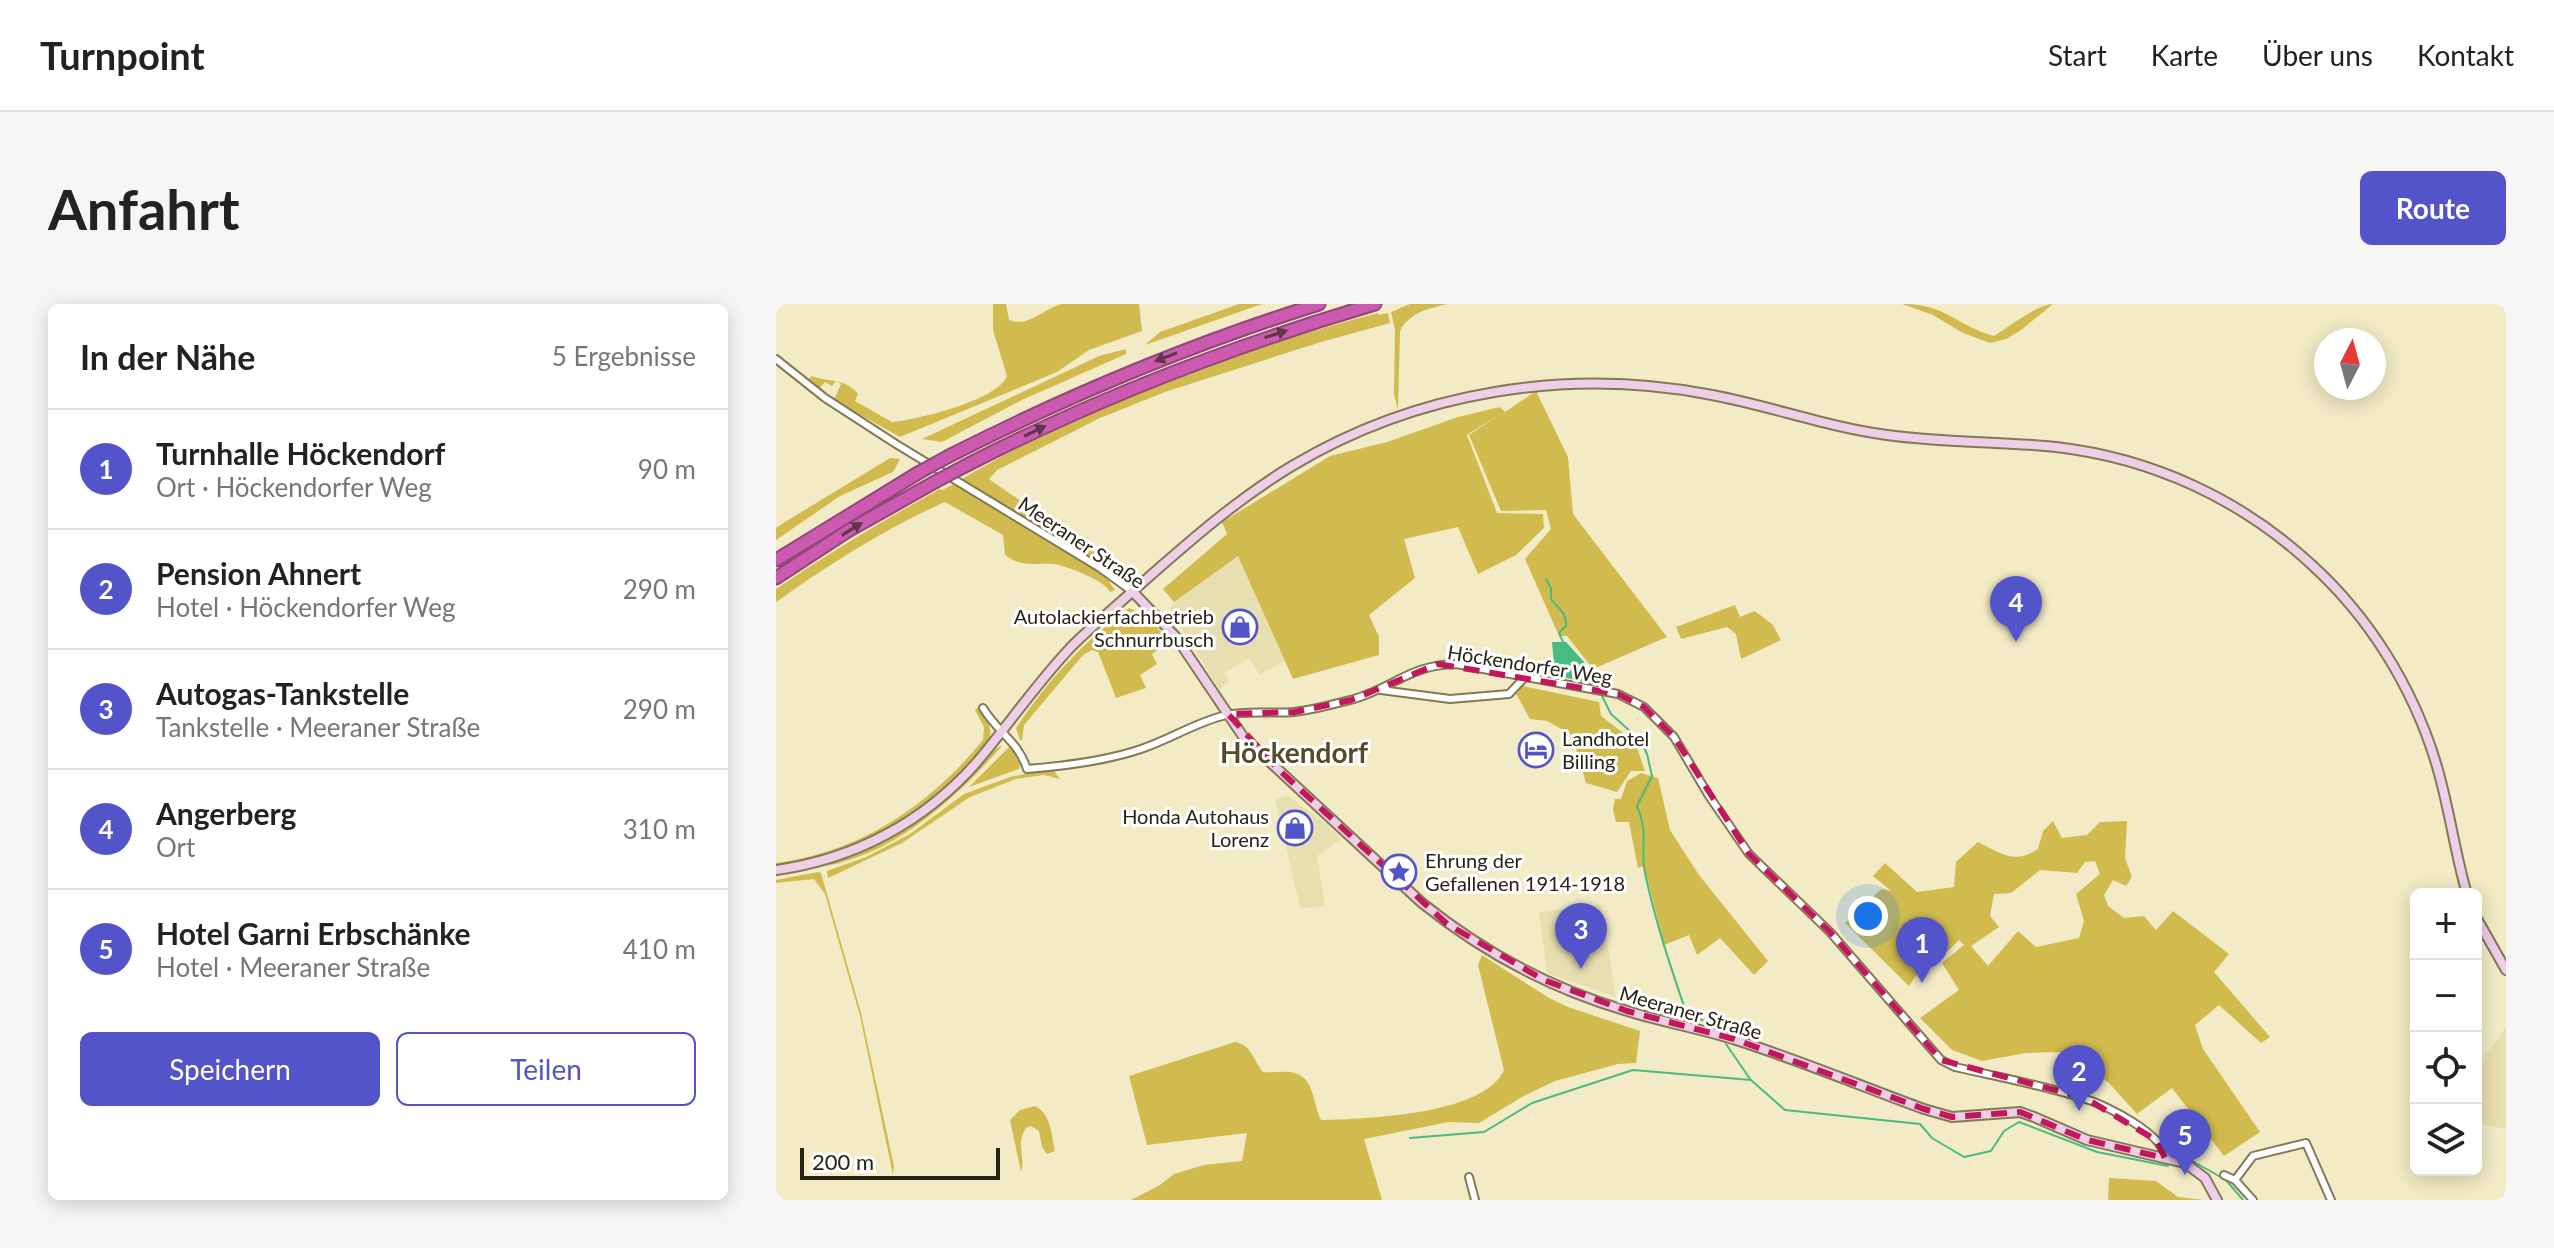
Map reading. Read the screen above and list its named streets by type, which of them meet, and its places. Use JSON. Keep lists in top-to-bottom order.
{
  "streets": {
    "main road": ["Meeraner Straße"],
    "street": ["Höckendorfer Weg"]
  },
  "crossings": [
    ["Meeraner Straße", "Höckendorfer Weg"]
  ],
  "districts": ["Höckendorf"],
  "places": {
    "shop": ["Autolackierfachbetrieb Schnurrbusch", "Honda Autohaus Lorenz"],
    "hotel": ["Landhotel Billing"],
    "place": ["Ehrung der Gefallenen 1914-1918"]
  },
  "scale_bar": "200 m",
  "north": "top",
  "page": {
    "header": "Turnpoint",
    "nav": [
      "Start",
      "Karte",
      "Über uns",
      "Kontakt"
    ],
    "buttons": [
      "Route",
      ["Speichern", "Teilen"]
    ],
    "title": "Anfahrt",
    "heading": ["In der Nähe", "5 Ergebnisse"],
    "list": [
      {
        "mark": "1",
        "name": "Turnhalle Höckendorf",
        "note": "Ort · Höckendorfer Weg",
        "value": "90 m"
      },
      {
        "mark": "2",
        "name": "Pension Ahnert",
        "note": "Hotel · Höckendorfer Weg",
        "value": "290 m"
      },
      {
        "mark": "3",
        "name": "Autogas-Tankstelle",
        "note": "Tankstelle · Meeraner Straße",
        "value": "290 m"
      },
      {
        "mark": "4",
        "name": "Angerberg",
        "note": "Ort",
        "value": "310 m"
      },
      {
        "mark": "5",
        "name": "Hotel Garni Erbschänke",
        "note": "Hotel · Meeraner Straße",
        "value": "410 m"
      }
    ],
    "pins": [
      "4",
      "3",
      "1",
      "2",
      "5"
    ],
    "map_buttons": ["+", "−"],
    "scale": "200 m"
  }
}
